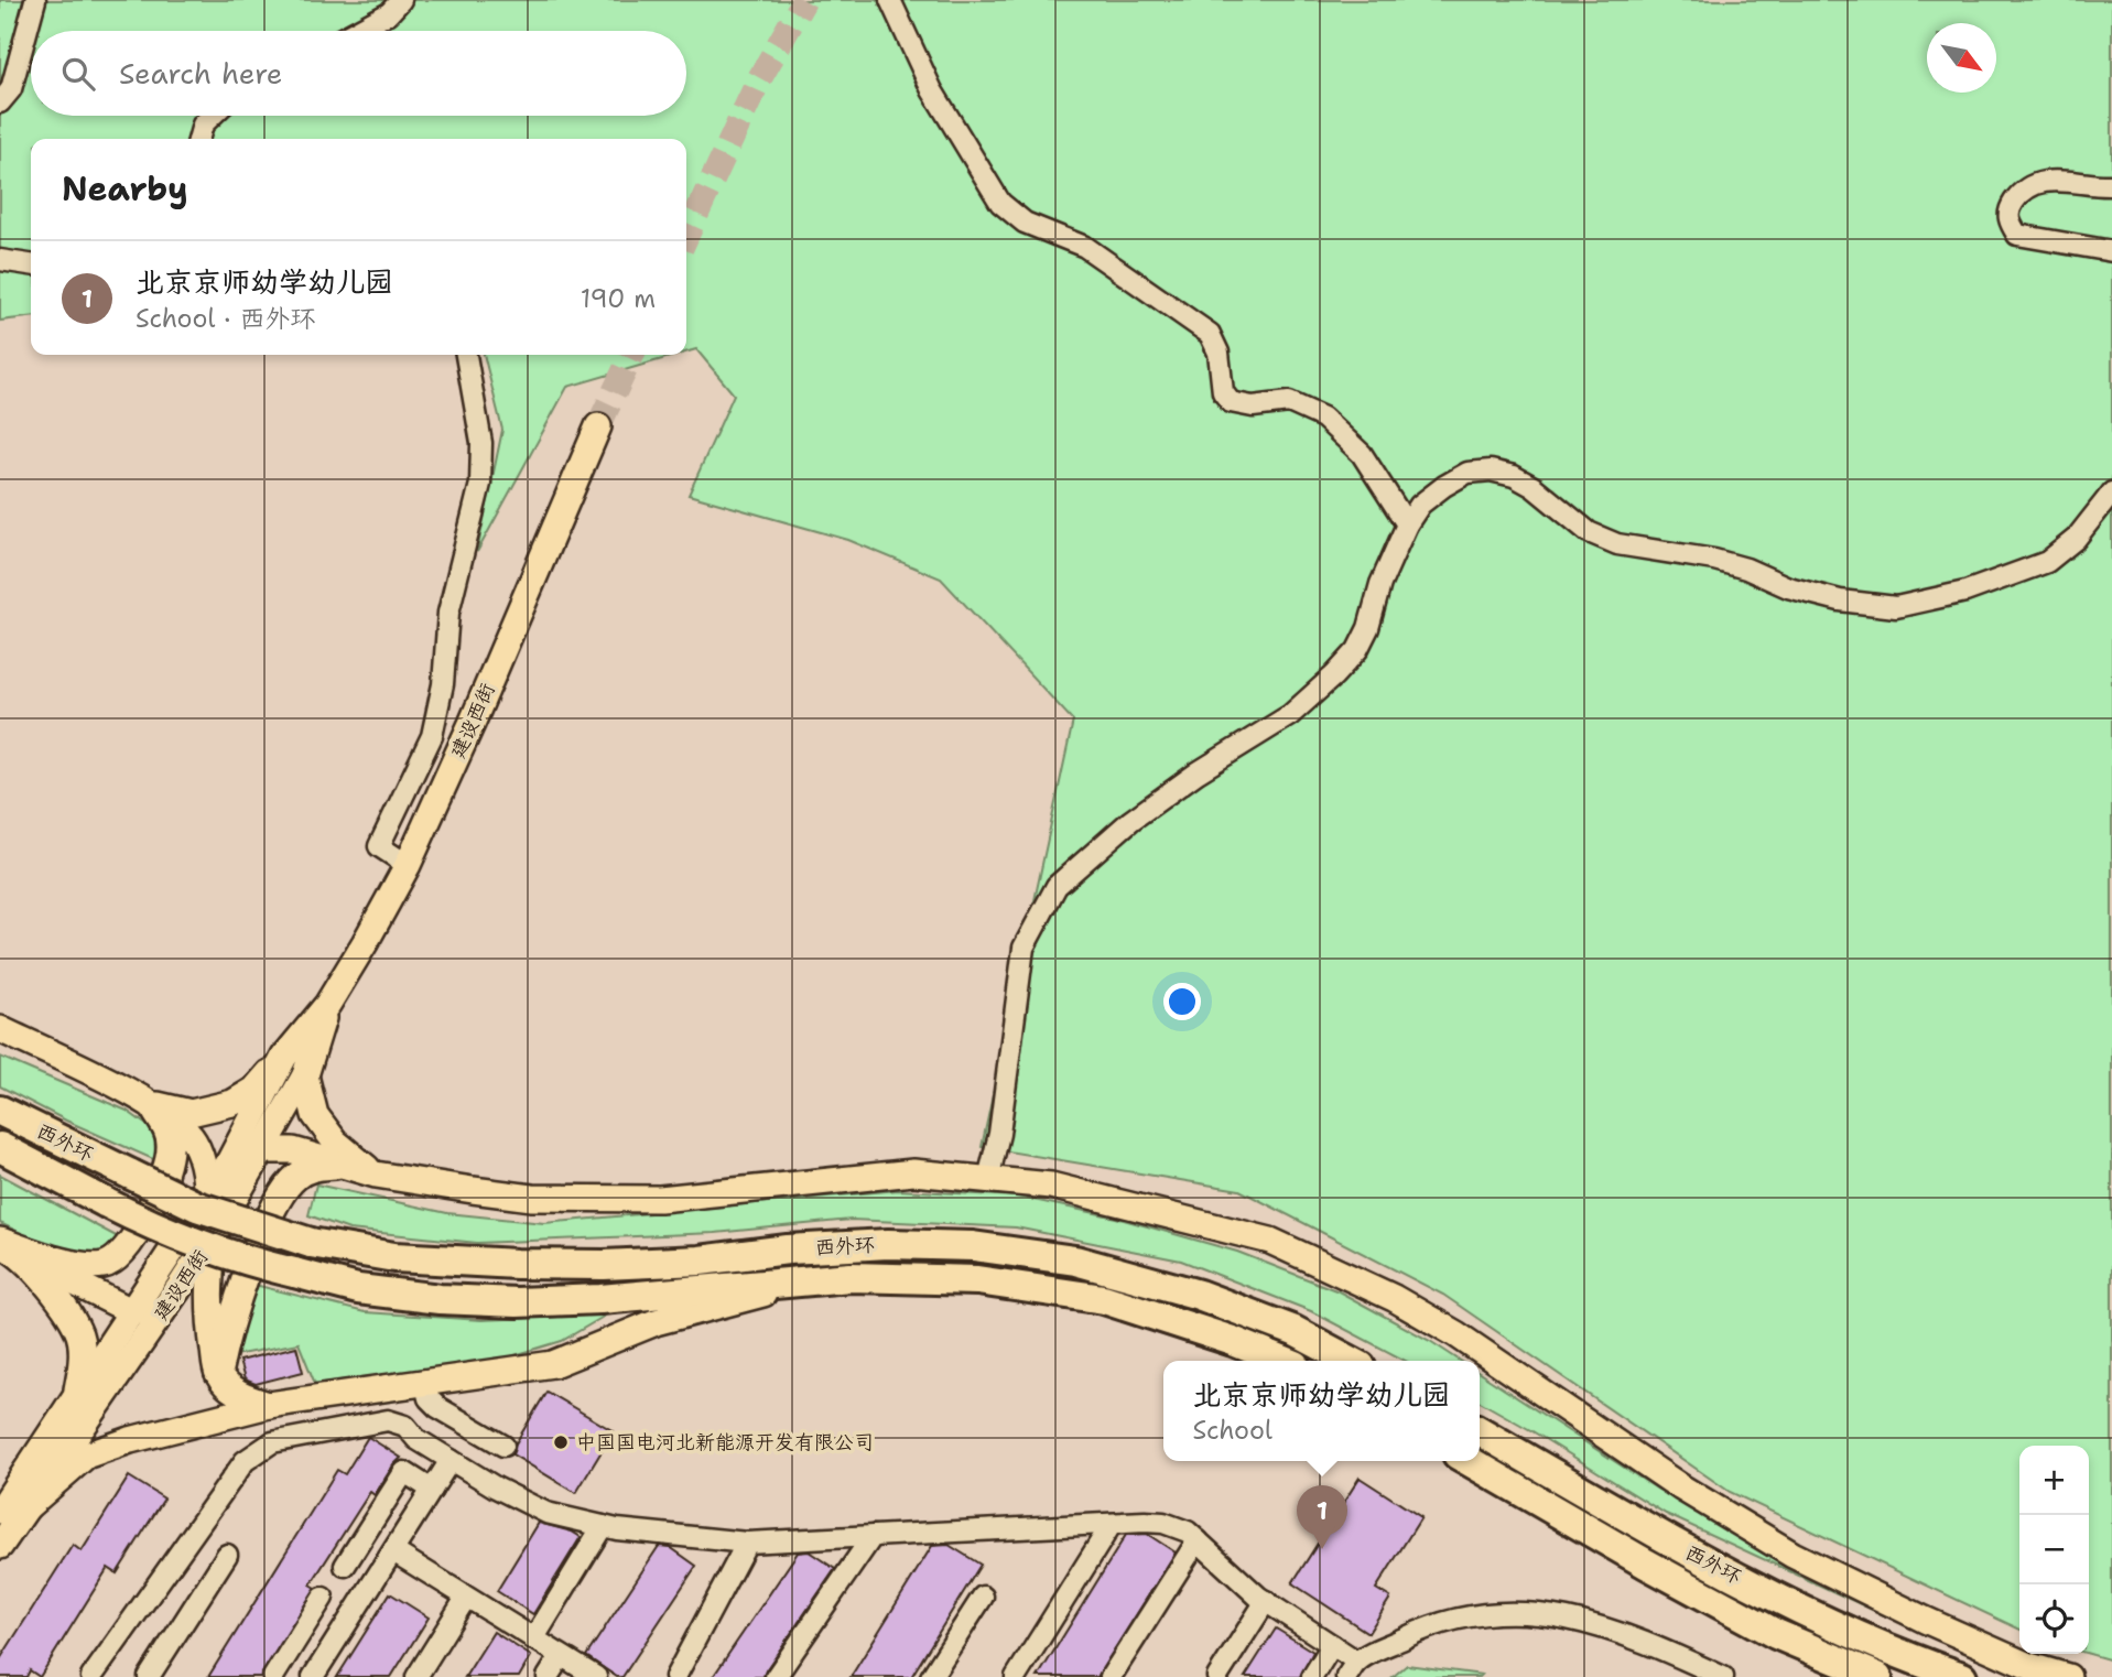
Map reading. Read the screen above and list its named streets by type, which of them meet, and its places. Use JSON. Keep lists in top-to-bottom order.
{
  "streets": {
    "highway": ["西外环"],
    "main road": ["建设西街"]
  },
  "places": ["中国国电河北新能源开发有限公司"],
  "north": "bottom right",
  "page": {
    "search": "Search here",
    "heading": "Nearby",
    "list": [
      {
        "mark": "1",
        "name": "北京京师幼学幼儿园",
        "note": "School · 西外环",
        "value": "190 m"
      }
    ],
    "popup": ["北京京师幼学幼儿园", "School"],
    "map_buttons": ["+", "−"],
    "pins": "1"
  }
}
